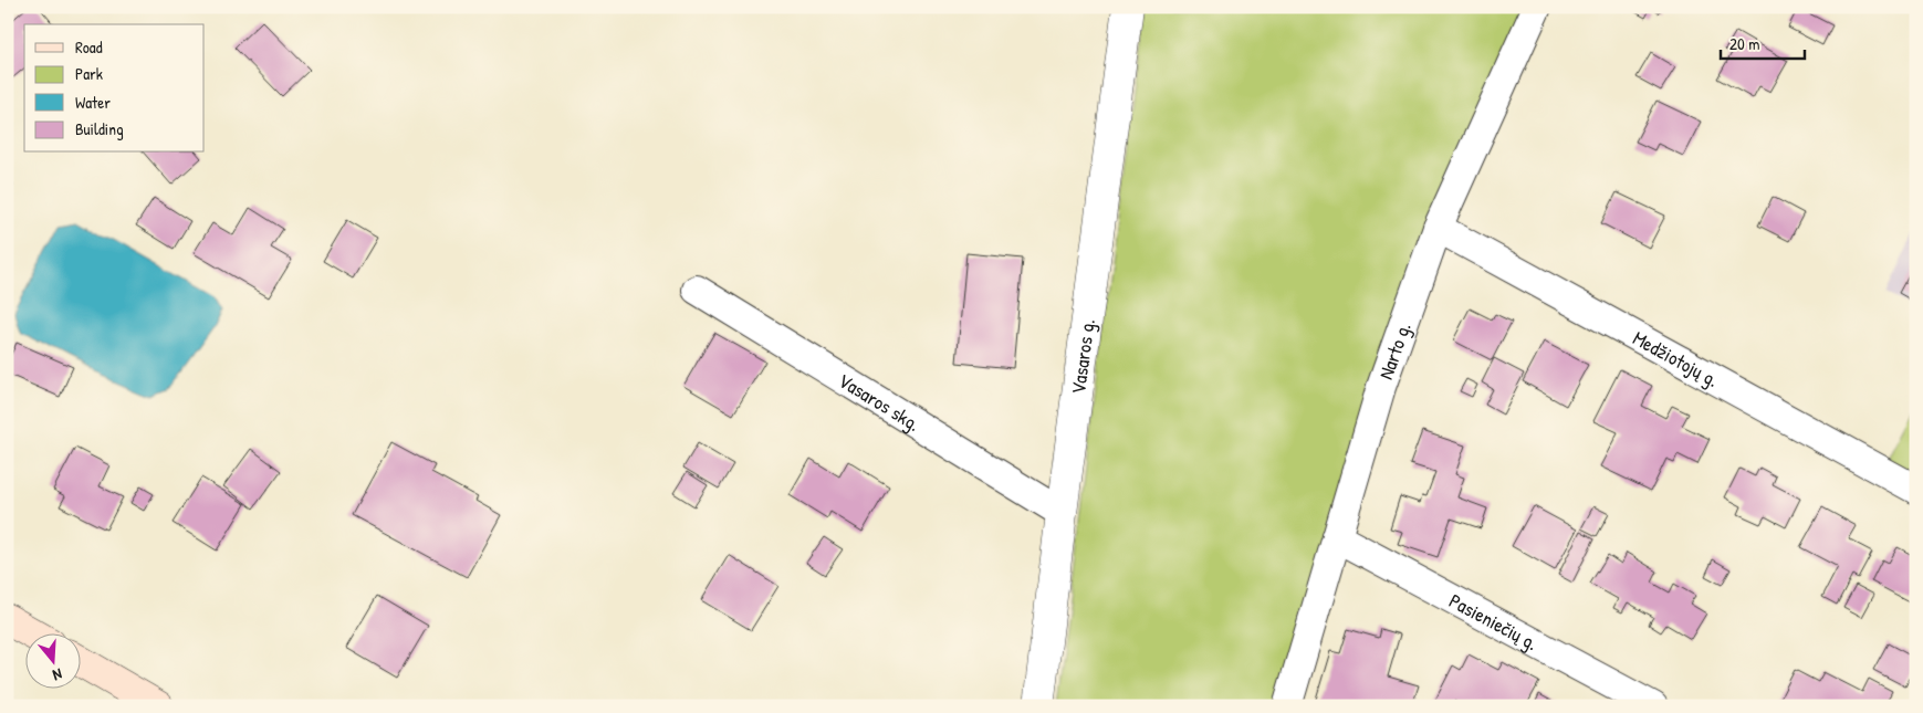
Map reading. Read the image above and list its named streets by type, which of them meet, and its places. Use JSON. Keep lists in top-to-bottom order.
{
  "streets": {
    "street": [
      "Narto g.",
      "Vasaros g.",
      "Medžiotojų g.",
      "Vasaros skg.",
      "Pasieniečių g."
    ]
  },
  "crossings": [
    ["Narto g.", "Medžiotojų g."],
    ["Narto g.", "Pasieniečių g."],
    ["Vasaros g.", "Vasaros skg."]
  ],
  "legend": [
    "Road",
    "Park",
    "Water",
    "Building"
  ],
  "scale_bar": "20 m",
  "north": "bottom"
}
